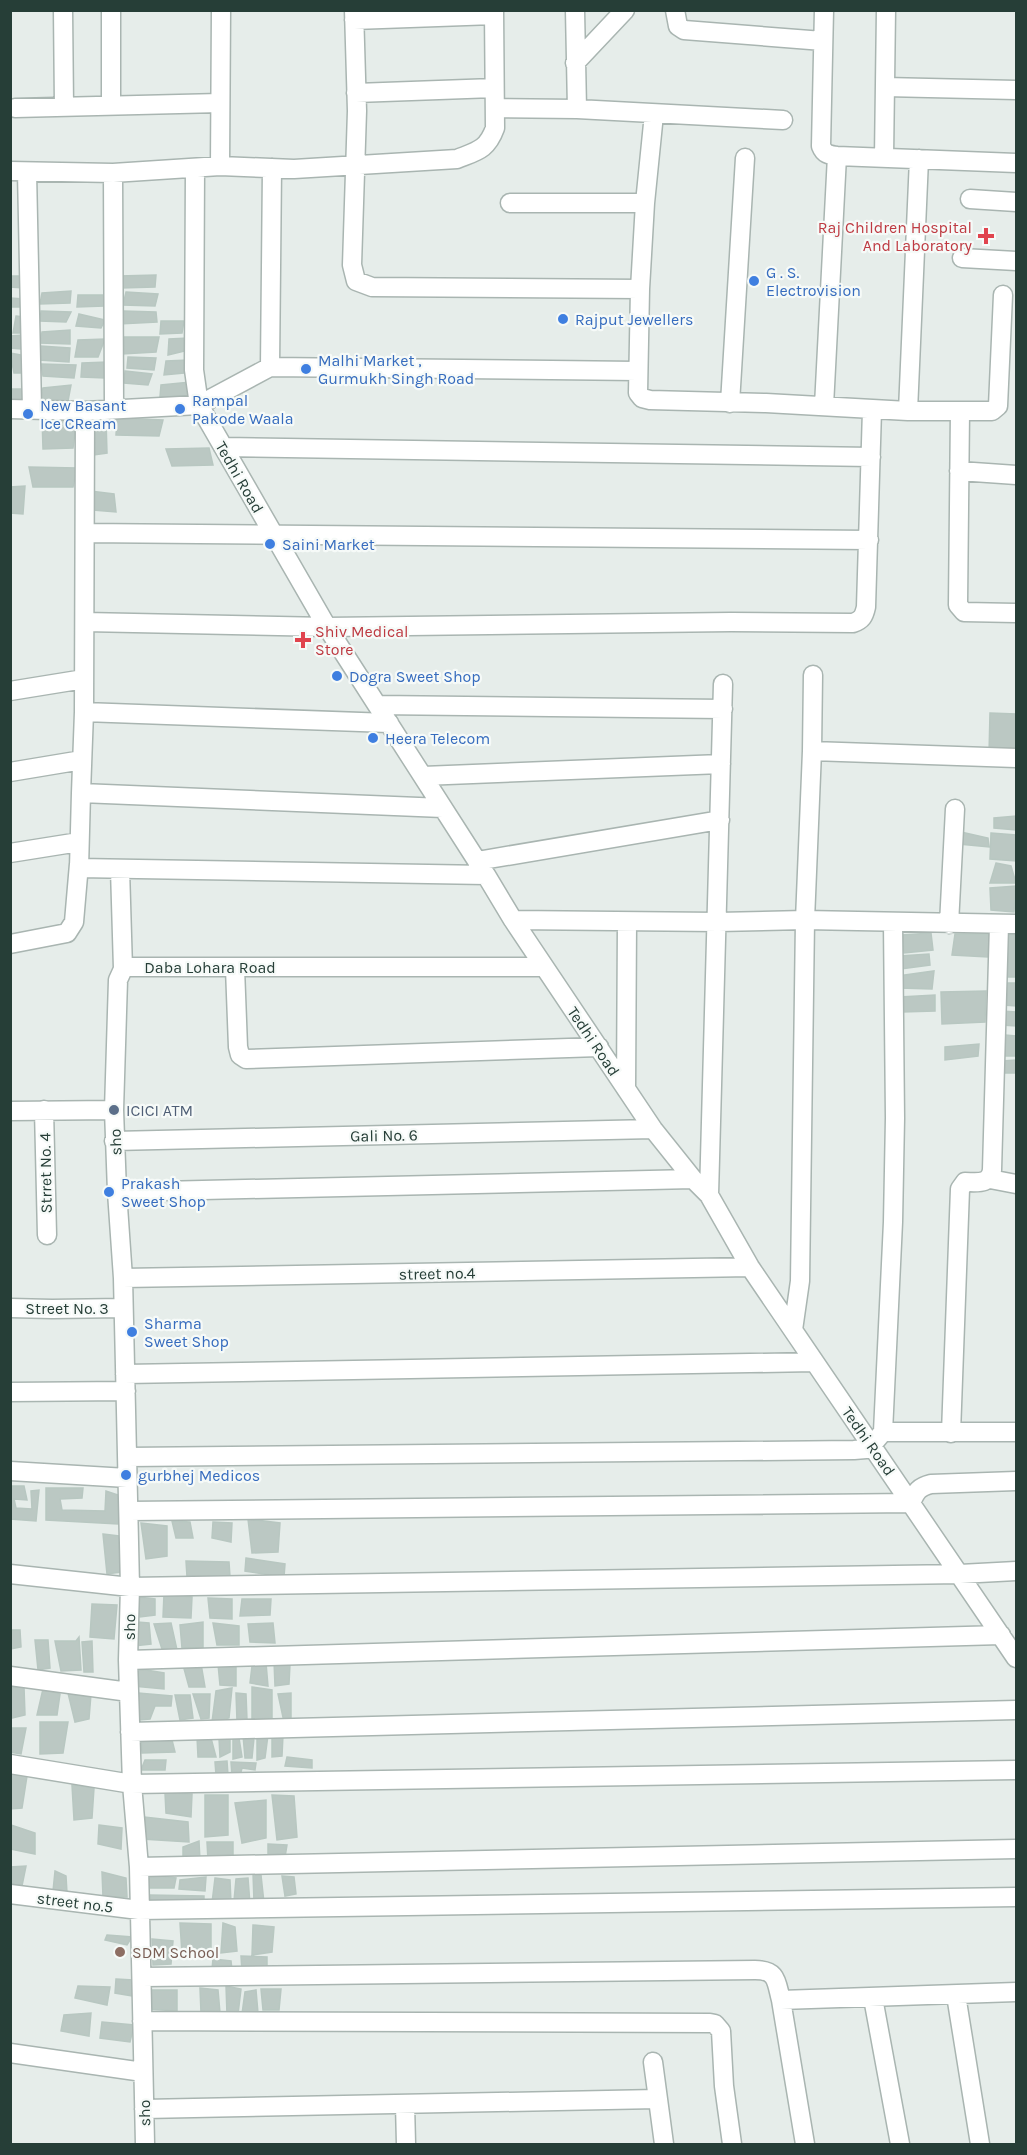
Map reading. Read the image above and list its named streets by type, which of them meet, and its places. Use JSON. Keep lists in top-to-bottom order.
{
  "streets": {
    "street": [
      "Tedhi Road",
      "Daba Lohara Road",
      "Gali No. 6",
      "sho",
      "Strret No. 4",
      "street no.4",
      "Street No. 3",
      "street no.5"
    ]
  },
  "crossings": [
    ["Tedhi Road", "Daba Lohara Road"],
    ["Tedhi Road", "Gali No. 6"],
    ["Tedhi Road", "street no.4"],
    ["Daba Lohara Road", "sho"],
    ["Gali No. 6", "sho"],
    ["sho", "street no.4"],
    ["sho", "Street No. 3"],
    ["sho", "street no.5"]
  ],
  "places": {
    "health": ["Raj Children Hospital And Laboratory", "Shiv Medical Store"],
    "other": [
      "G . S. Electrovision",
      "Rajput Jewellers",
      "Malhi Market , Gurmukh Singh Road",
      "Rampal Pakode Waala",
      "New Basant Ice CReam",
      "Saini Market",
      "Dogra Sweet Shop",
      "Heera Telecom",
      "ICICI ATM",
      "Prakash Sweet Shop",
      "Sharma Sweet Shop",
      "gurbhej Medicos",
      "SDM School"
    ]
  }
}
